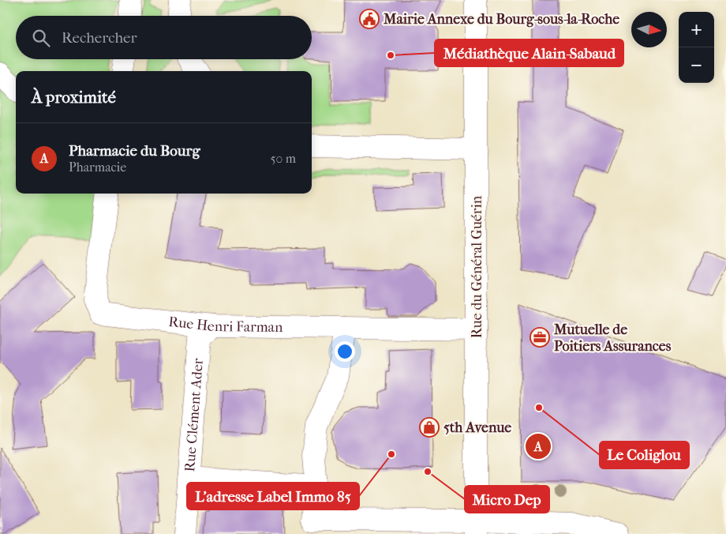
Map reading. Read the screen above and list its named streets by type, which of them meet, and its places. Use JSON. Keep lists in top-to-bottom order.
{
  "streets": {
    "street": ["Rue du Général Guérin", "Rue Henri Farman", "Rue Clément Ader"]
  },
  "crossings": [
    ["Rue du Général Guérin", "Rue Henri Farman"],
    ["Rue Henri Farman", "Rue Clément Ader"]
  ],
  "places": {
    "public building": ["Mairie Annexe du Bourg-sous-la-Roche"],
    "other": [
      "Médiathèque Alain-Sabaud",
      "Le Coliglou",
      "L'adresse Label Immo 85",
      "Micro Dep"
    ],
    "office": ["Mutuelle de Poitiers Assurances"],
    "shop": ["5th Avenue"]
  },
  "north": "right",
  "page": {
    "map_buttons": ["+", "−"],
    "search": "Rechercher",
    "heading": "À proximité",
    "list": [
      {
        "mark": "A",
        "name": "Pharmacie du Bourg",
        "note": "Pharmacie",
        "value": "50 m"
      }
    ],
    "pins": "A"
  }
}
